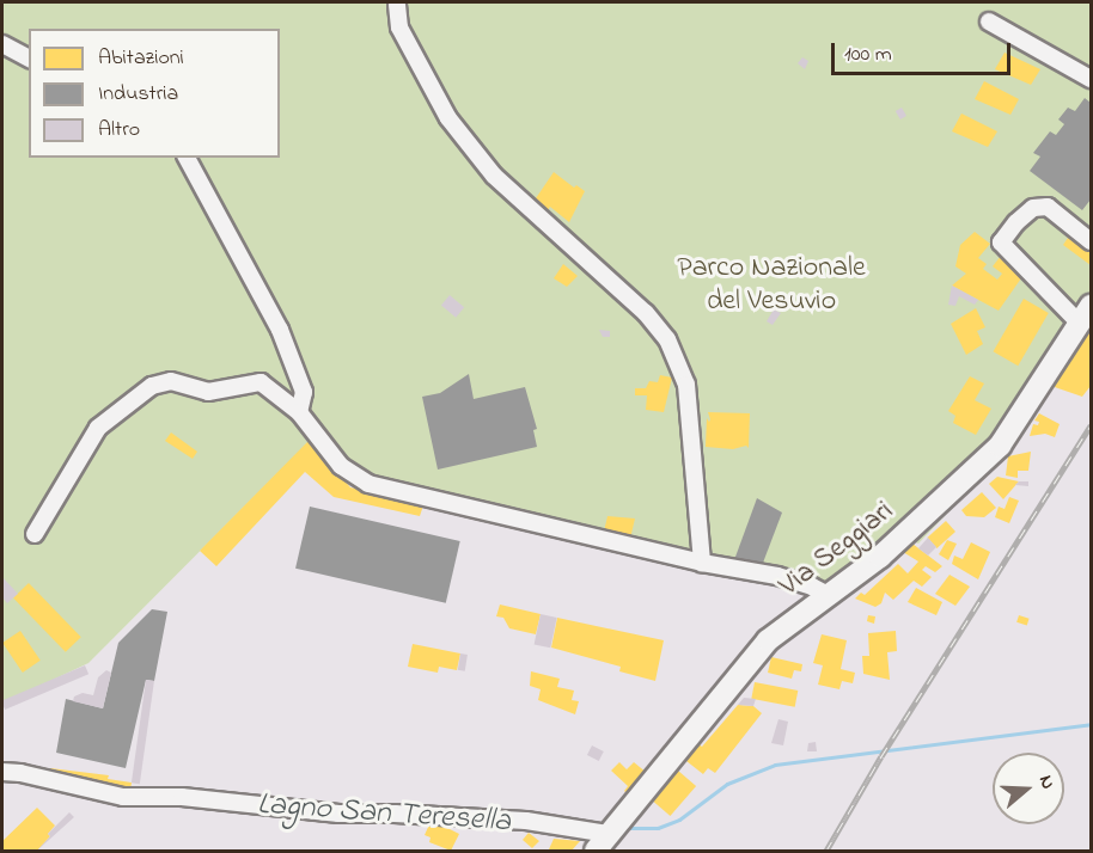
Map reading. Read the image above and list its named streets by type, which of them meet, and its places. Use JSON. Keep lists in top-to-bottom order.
{
  "streets": {
    "main road": ["Via Seggiari"]
  },
  "water": ["Lagno San Teresella"],
  "parks": ["Parco Nazionale del Vesuvio"],
  "legend": ["Abitazioni", "Industria", "Altro"],
  "scale_bar": "100 m",
  "north": "right"
}
